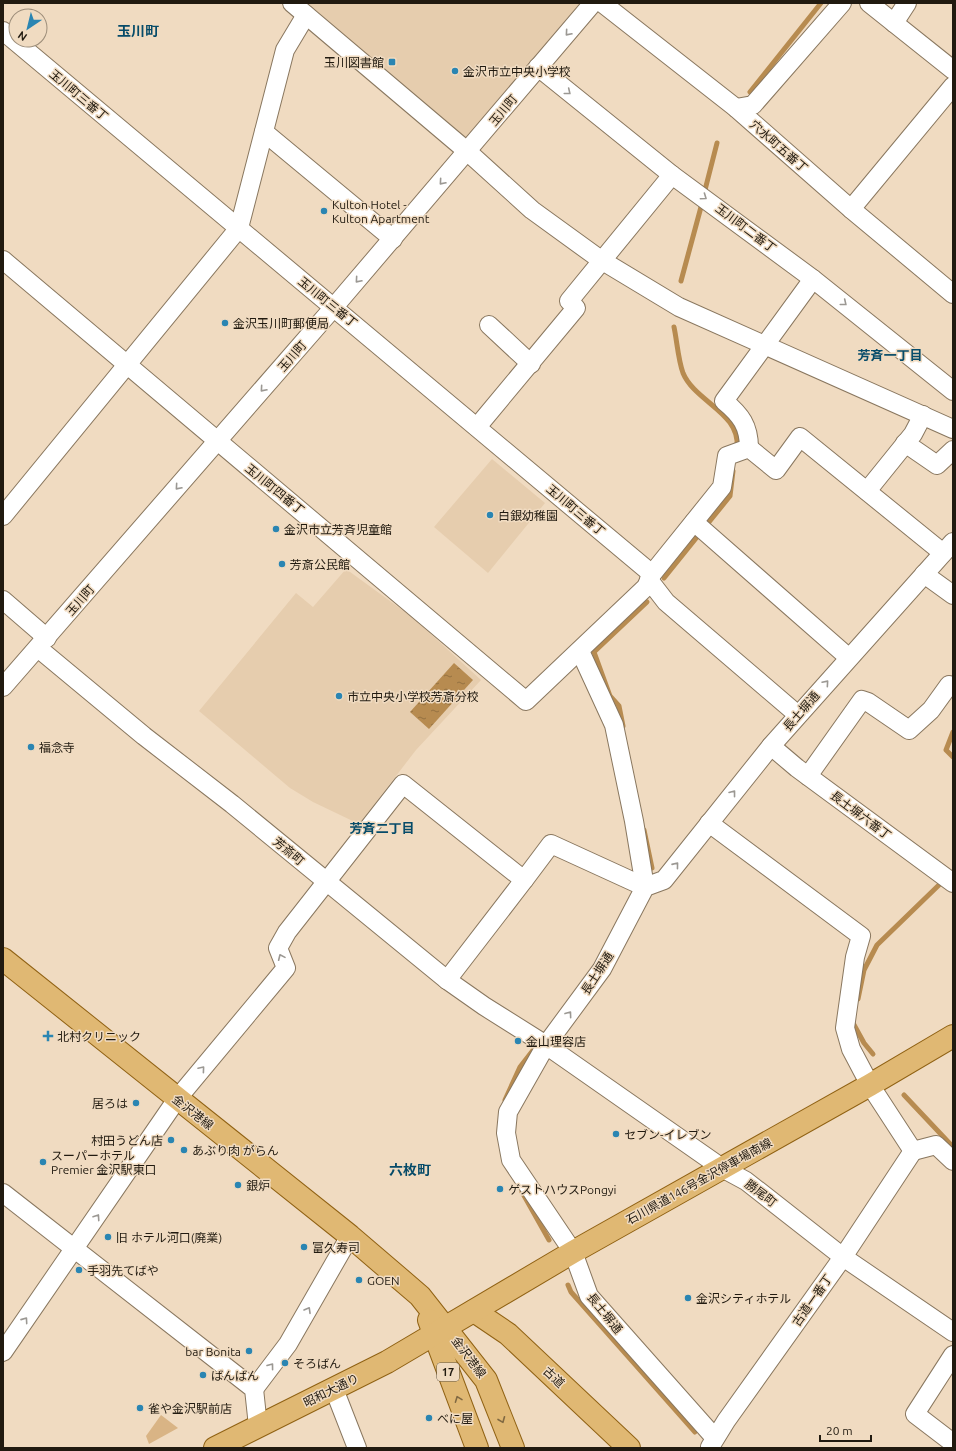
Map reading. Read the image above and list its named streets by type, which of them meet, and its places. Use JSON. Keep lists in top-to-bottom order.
{
  "streets": {
    "main road": [
      "金沢港線",
      "石川県道146号金沢停車場南線",
      "17",
      "古道",
      "昭和大通り"
    ],
    "street": [
      "玉川町三番丁",
      "玉川町",
      "穴水町五番丁",
      "玉川町二番丁",
      "玉川町四番丁",
      "長土塀通",
      "長土塀六番丁",
      "芳斎町",
      "勝尾町",
      "古道一番丁"
    ]
  },
  "crossings": [
    ["玉川町三番丁", "玉川町"],
    ["玉川町三番丁", "長土塀通"],
    ["玉川町", "玉川町二番丁"],
    ["玉川町", "玉川町四番丁"],
    ["玉川町", "芳斎町"],
    ["長土塀通", "長土塀六番丁"],
    ["長土塀通", "芳斎町"],
    ["長土塀通", "石川県道146号金沢停車場南線"],
    ["長土塀通", "勝尾町"],
    ["長土塀通", "古道一番丁"],
    ["芳斎町", "勝尾町"],
    ["金沢港線", "石川県道146号金沢停車場南線"],
    ["金沢港線", "昭和大通り"],
    ["石川県道146号金沢停車場南線", "勝尾町"],
    ["石川県道146号金沢停車場南線", "古道"],
    ["石川県道146号金沢停車場南線", "昭和大通り"],
    ["勝尾町", "古道一番丁"]
  ],
  "one_way": ["長土塀通"],
  "districts": [
    "玉川町",
    "芳斉一丁目",
    "芳斉二丁目",
    "六枚町"
  ],
  "places": {
    "transit": ["玉川図書館"],
    "other": [
      "金沢市立中央小学校",
      "Kulton Hotel - Kulton Apartment",
      "金沢玉川町郵便局",
      "白銀幼稚園",
      "金沢市立芳斉児童館",
      "芳斎公民館",
      "市立中央小学校芳斎分校",
      "福念寺",
      "金山理容店",
      "居ろは",
      "セブン-イレブン",
      "村田うどん店",
      "あぶり肉 がらん",
      "スーパーホテル Premier 金沢駅東口",
      "銀炉",
      "ゲストハウスPongyi",
      "旧 ホテル河口(廃業)",
      "富久寿司",
      "手羽先てばや",
      "GOEN",
      "金沢シティホテル",
      "bar Bonita",
      "そろばん",
      "ばんばん",
      "雀や金沢駅前店",
      "べに屋"
    ],
    "health": ["北村クリニック"]
  },
  "scale_bar": "20 m",
  "north": "bottom left"
}
